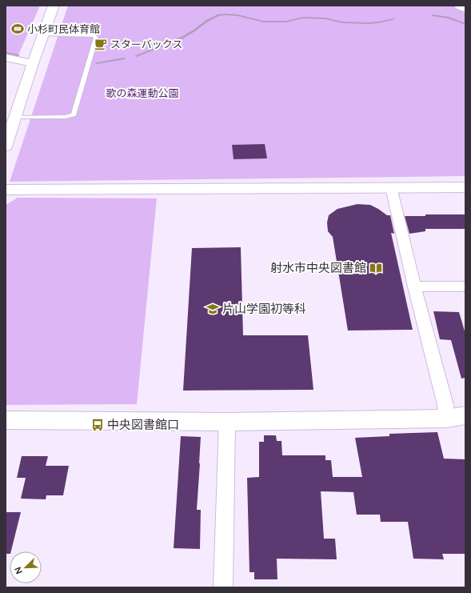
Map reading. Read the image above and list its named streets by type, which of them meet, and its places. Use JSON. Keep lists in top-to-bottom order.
{
  "parks": ["歌の森運動公園"],
  "places": {
    "sports": ["小杉町民体育館"],
    "cafe": ["スターバックス"],
    "library": ["射水市中央図書館"],
    "school or university": ["片山学園初等科"],
    "bus stop": ["中央図書館口"]
  },
  "north": "bottom left"
}
